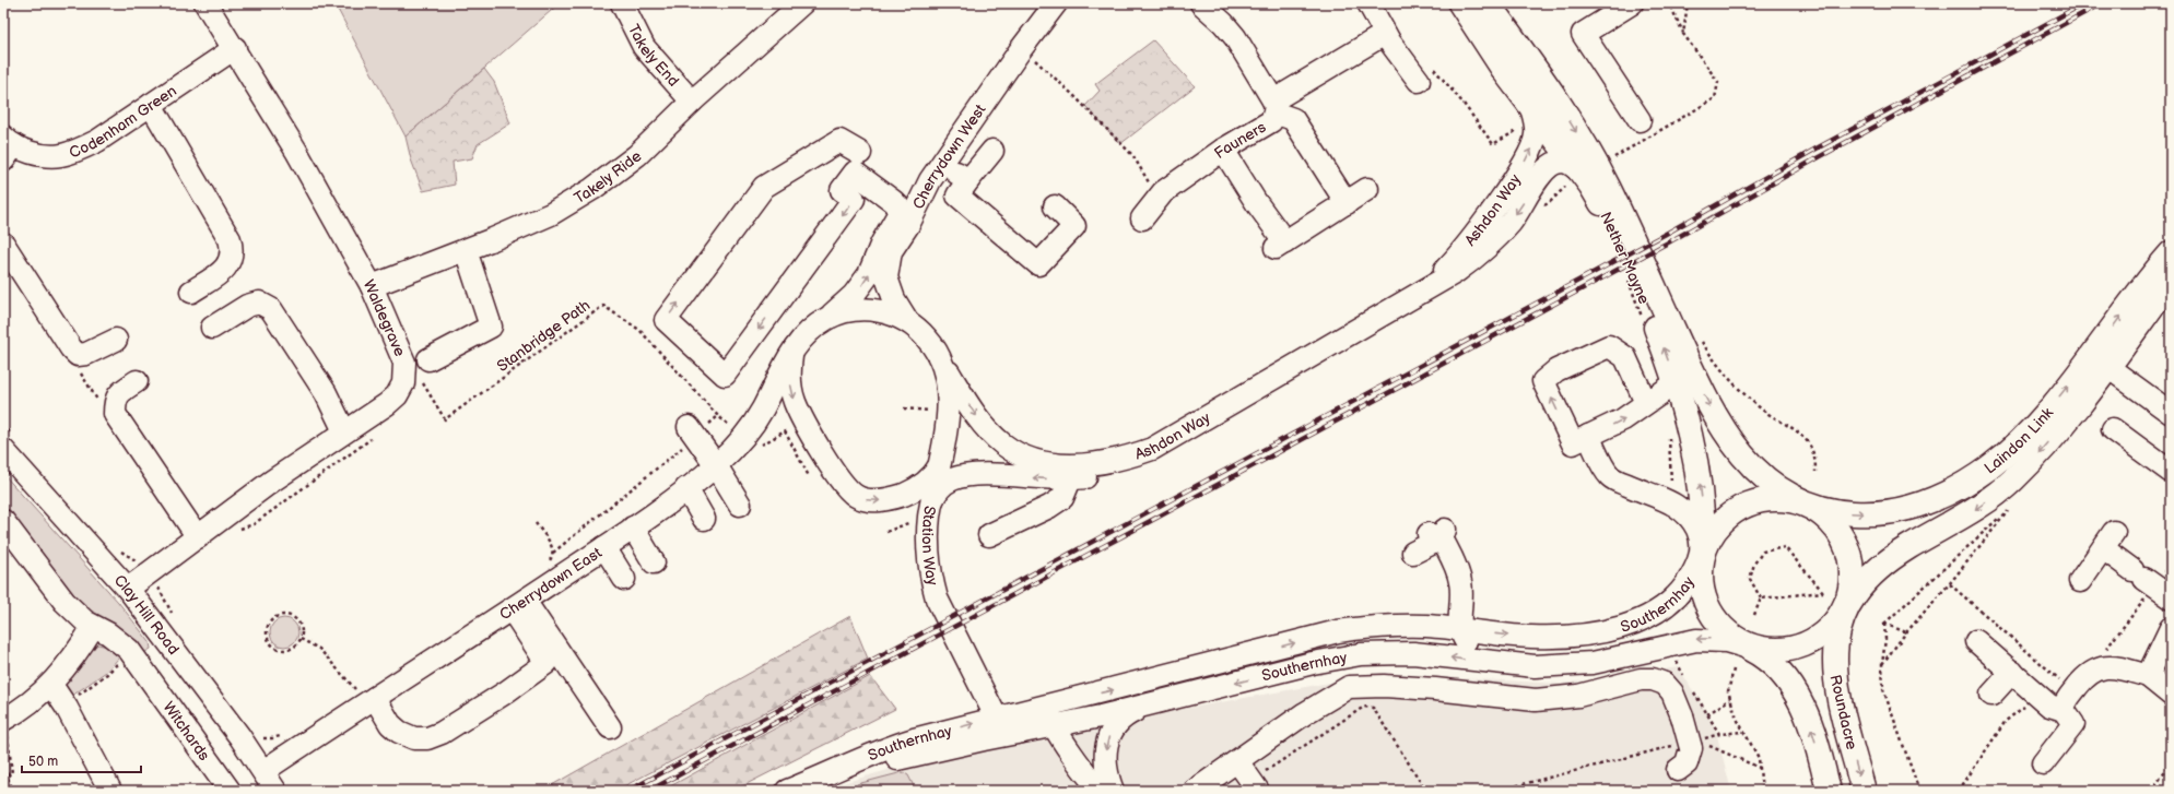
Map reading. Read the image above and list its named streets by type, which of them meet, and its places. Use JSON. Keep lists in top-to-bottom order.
{
  "streets": {
    "main road": ["Nether Mayne", "Laindon Link", "Roundacre"],
    "street": [
      "Takely End",
      "Codenham Green",
      "Fauners",
      "Cherrydown West",
      "Takely Ride",
      "Ashdon Way",
      "Waldegrave",
      "Station Way",
      "Cherrydown East",
      "Southernhay",
      "Clay Hill Road",
      "Witchards"
    ],
    "path": ["Stanbridge Path"]
  },
  "crossings": [
    ["Takely End", "Takely Ride"],
    ["Codenham Green", "Waldegrave"],
    ["Cherrydown West", "Cherrydown East"],
    ["Takely Ride", "Waldegrave"],
    ["Ashdon Way", "Nether Mayne"],
    ["Ashdon Way", "Station Way"],
    ["Ashdon Way", "Cherrydown East"],
    ["Nether Mayne", "Laindon Link"],
    ["Nether Mayne", "Southernhay"],
    ["Nether Mayne", "Roundacre"],
    ["Waldegrave", "Stanbridge Path"],
    ["Waldegrave", "Clay Hill Road"],
    ["Laindon Link", "Roundacre"],
    ["Station Way", "Cherrydown East"],
    ["Station Way", "Southernhay"],
    ["Cherrydown East", "Clay Hill Road"]
  ],
  "one_way": ["Roundacre"],
  "scale_bar": "50 m"
}
